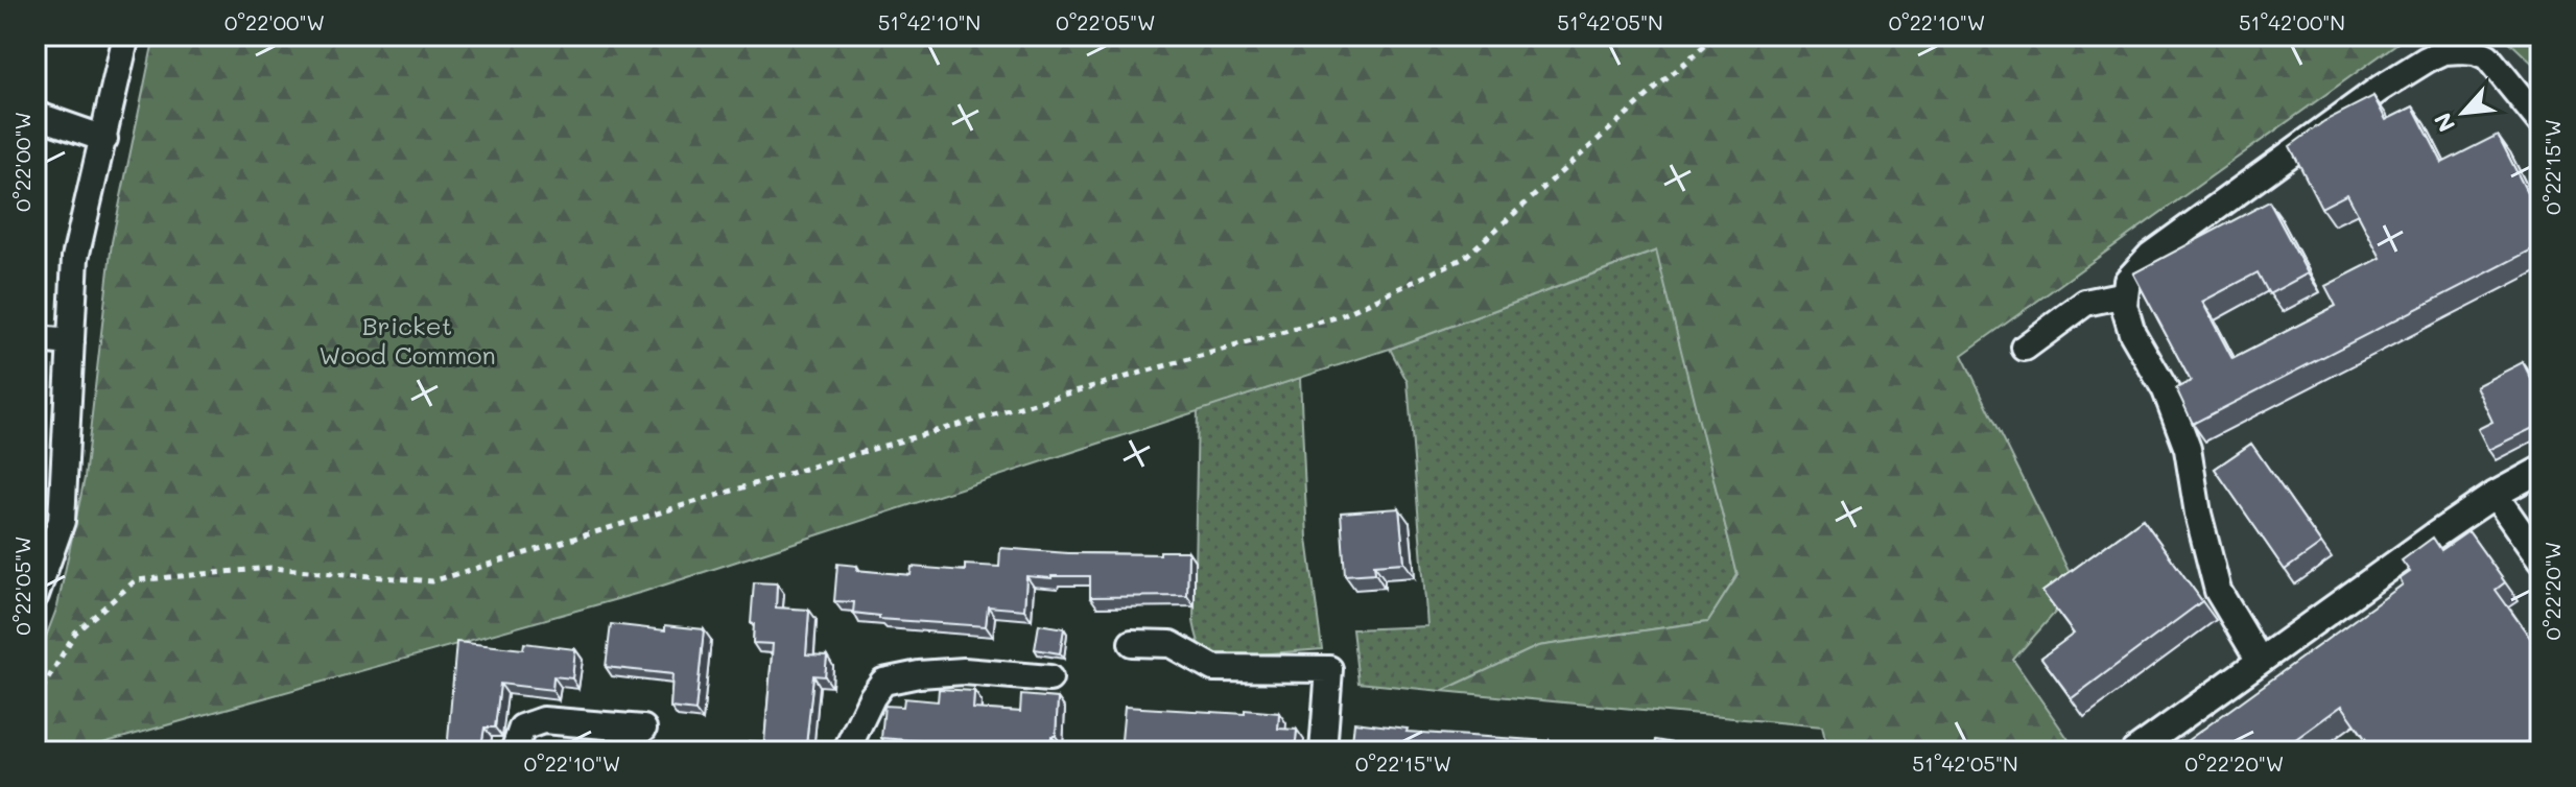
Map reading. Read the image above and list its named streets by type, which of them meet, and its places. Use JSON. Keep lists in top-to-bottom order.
{
  "parks": ["Bricket Wood Common"],
  "north": "bottom left",
  "coordinates": [
    "0°22'00\"W",
    "51°42'10\"N",
    "0°22'05\"W",
    "51°42'05\"N",
    "0°22'10\"W",
    "51°42'00\"N",
    "0°22'15\"W",
    "0°22'20\"W"
  ]
}
